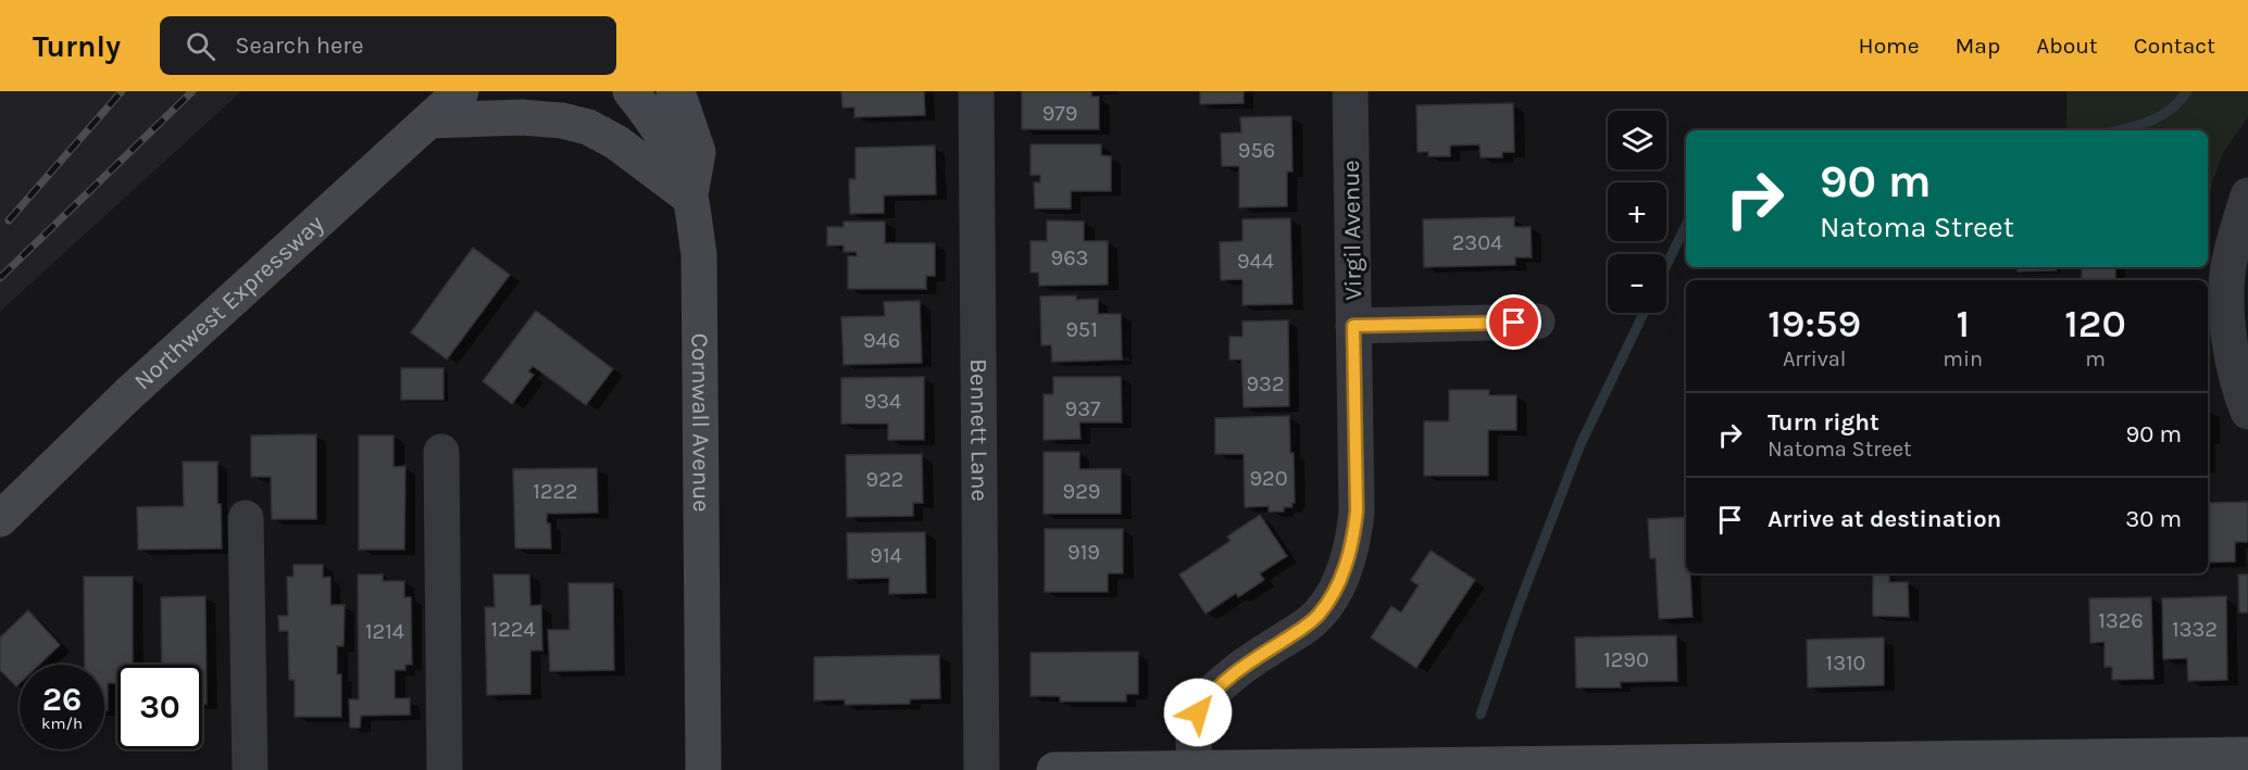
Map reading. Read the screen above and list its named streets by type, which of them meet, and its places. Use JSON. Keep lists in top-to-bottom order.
{
  "streets": {
    "street": [
      "Virgil Avenue",
      "Northwest Expressway",
      "Cornwall Avenue",
      "Bennett Lane"
    ]
  },
  "house_numbers": [
    "979",
    "956",
    "2304",
    "963",
    "944",
    "951",
    "946",
    "932",
    "934",
    "937",
    "920",
    "922",
    "1222",
    "929",
    "919",
    "914",
    "1326",
    "1224",
    "1332",
    "1214",
    "1290",
    "1310"
  ],
  "page": {
    "header": "Turnly",
    "search": "Search here",
    "nav": [
      "Home",
      "Map",
      "About",
      "Contact"
    ],
    "map_buttons": ["+", "−"],
    "turn": ["90 m", "Natoma Street"],
    "eta": [
      "19:59",
      "Arrival",
      "1",
      "min",
      "120",
      "m"
    ],
    "list": [
      {
        "name": "Turn right",
        "note": "Natoma Street",
        "value": "90 m"
      },
      {
        "name": "Arrive at destination",
        "value": "30 m"
      }
    ],
    "speed": "26 km/h",
    "limit": "30"
  }
}
